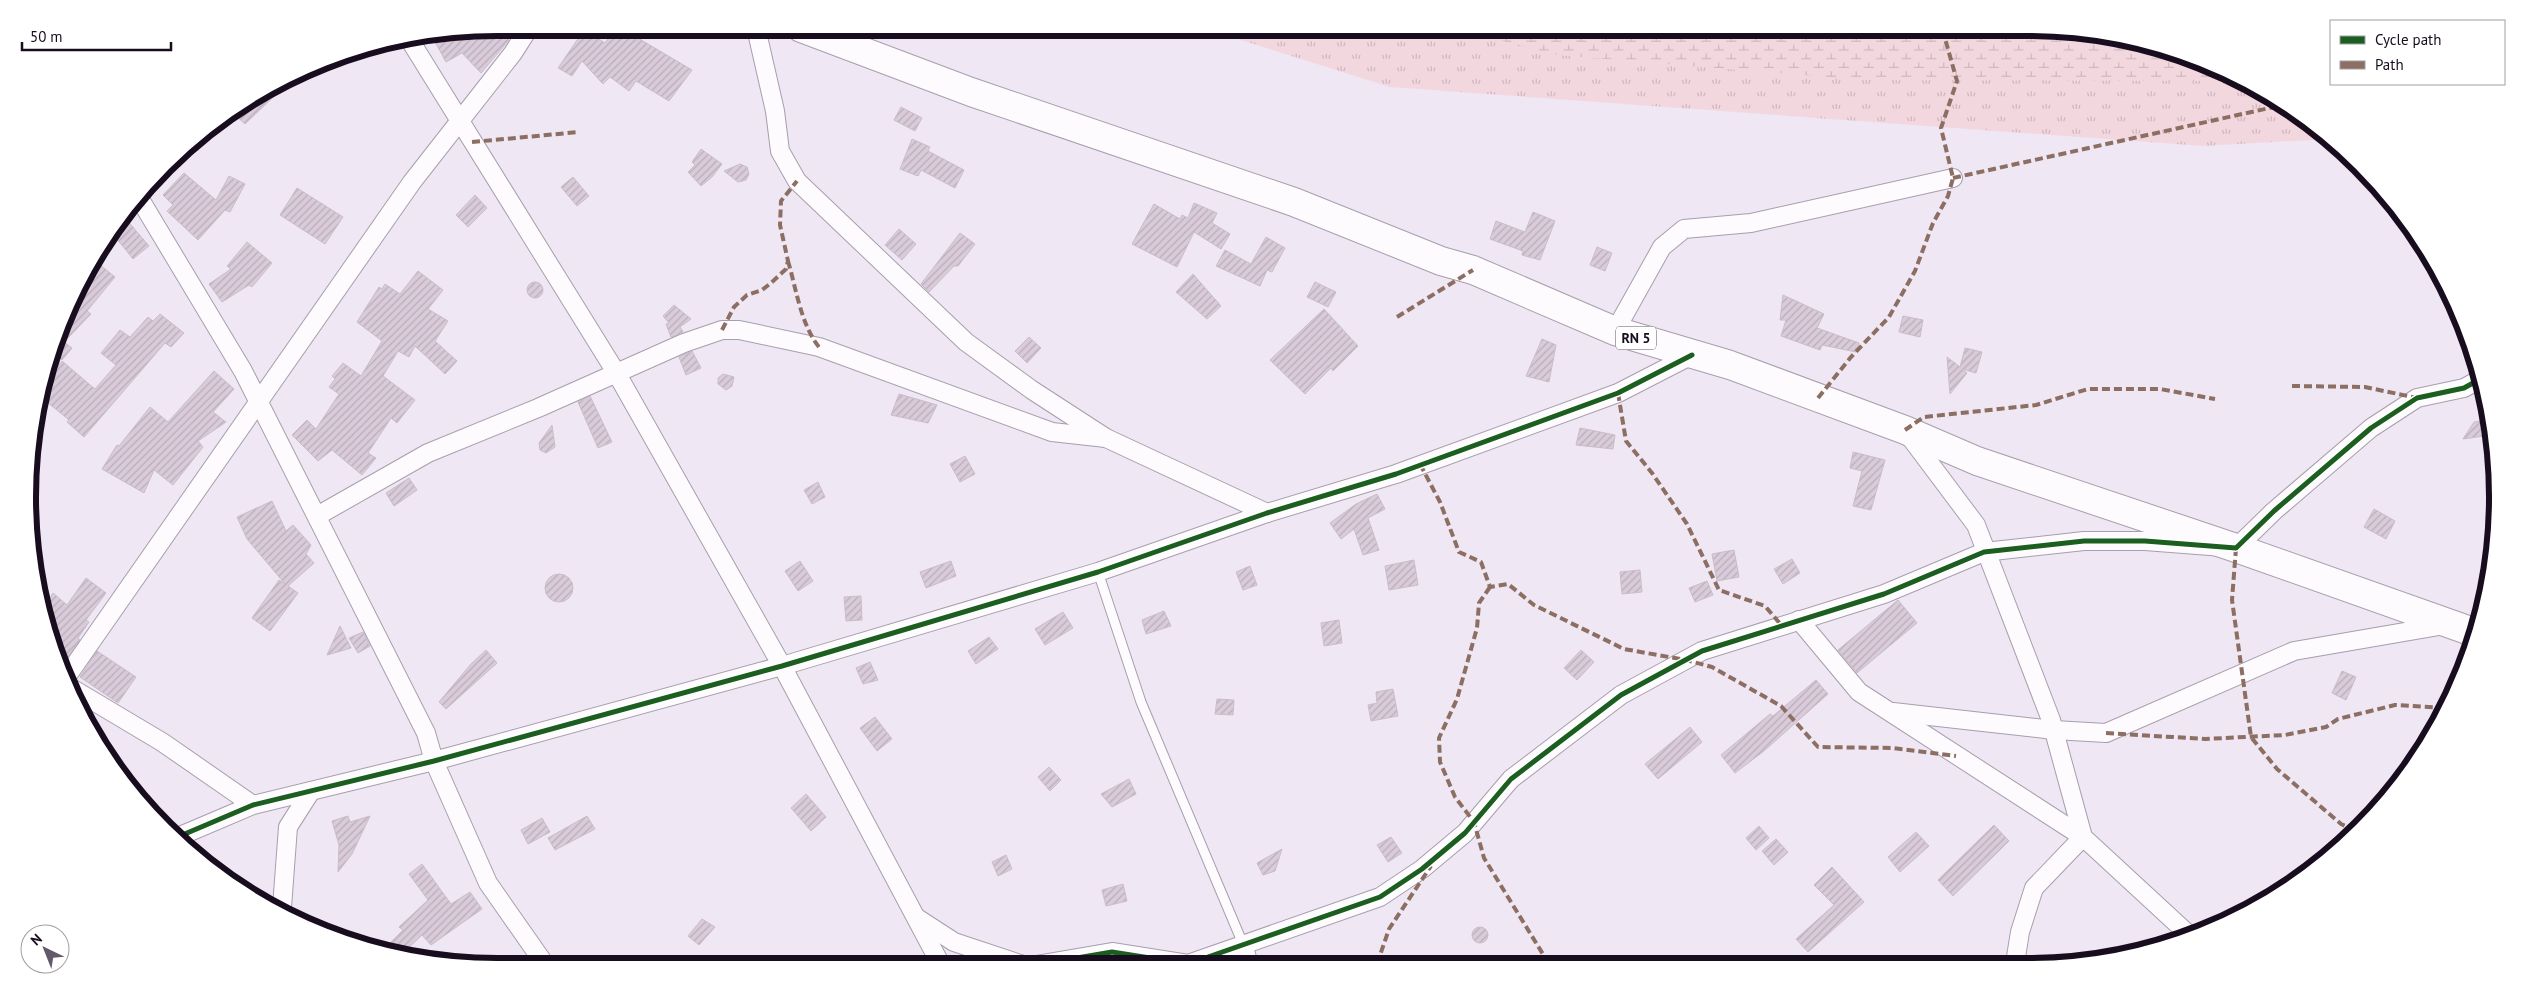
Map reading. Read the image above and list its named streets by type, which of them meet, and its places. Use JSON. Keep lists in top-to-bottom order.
{
  "streets": {
    "main road": ["RN 5"]
  },
  "legend": ["Cycle path", "Path"],
  "scale_bar": "50 m",
  "north": "top left"
}
